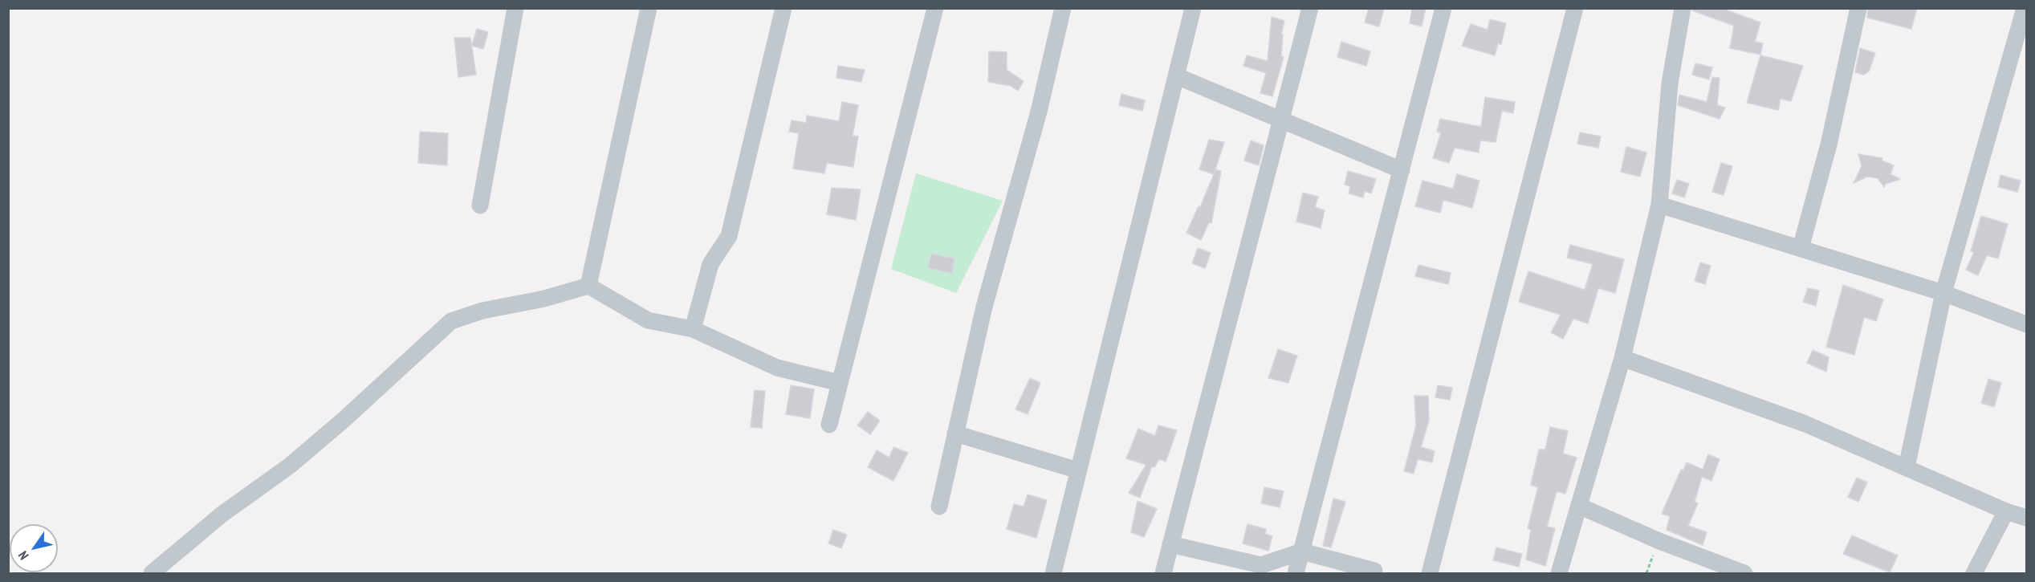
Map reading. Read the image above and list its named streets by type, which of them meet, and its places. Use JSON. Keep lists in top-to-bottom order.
{
  "north": "bottom left"
}
